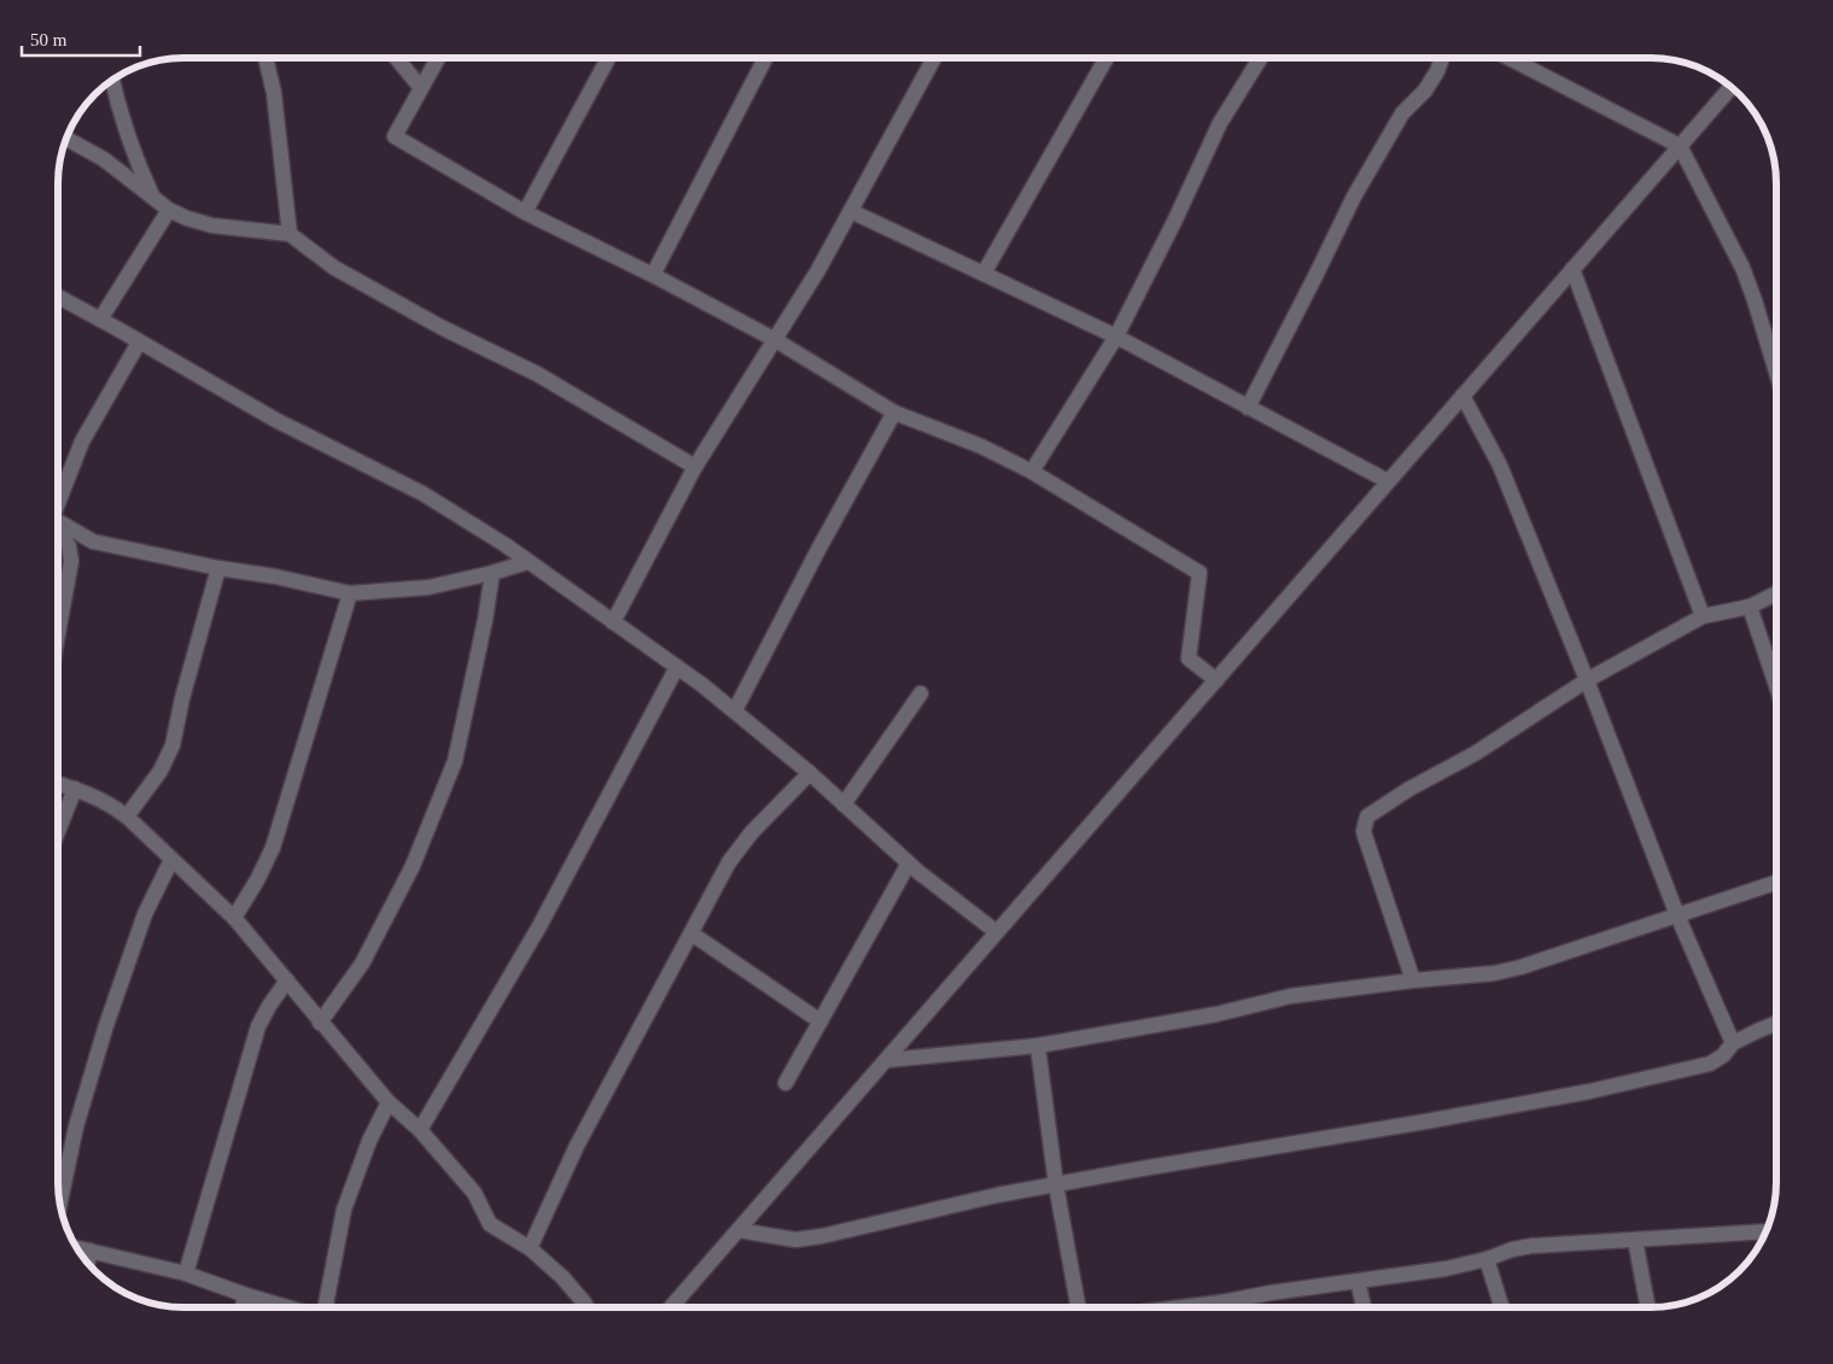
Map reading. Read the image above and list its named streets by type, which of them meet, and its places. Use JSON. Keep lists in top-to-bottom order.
{
  "scale_bar": "50 m"
}
